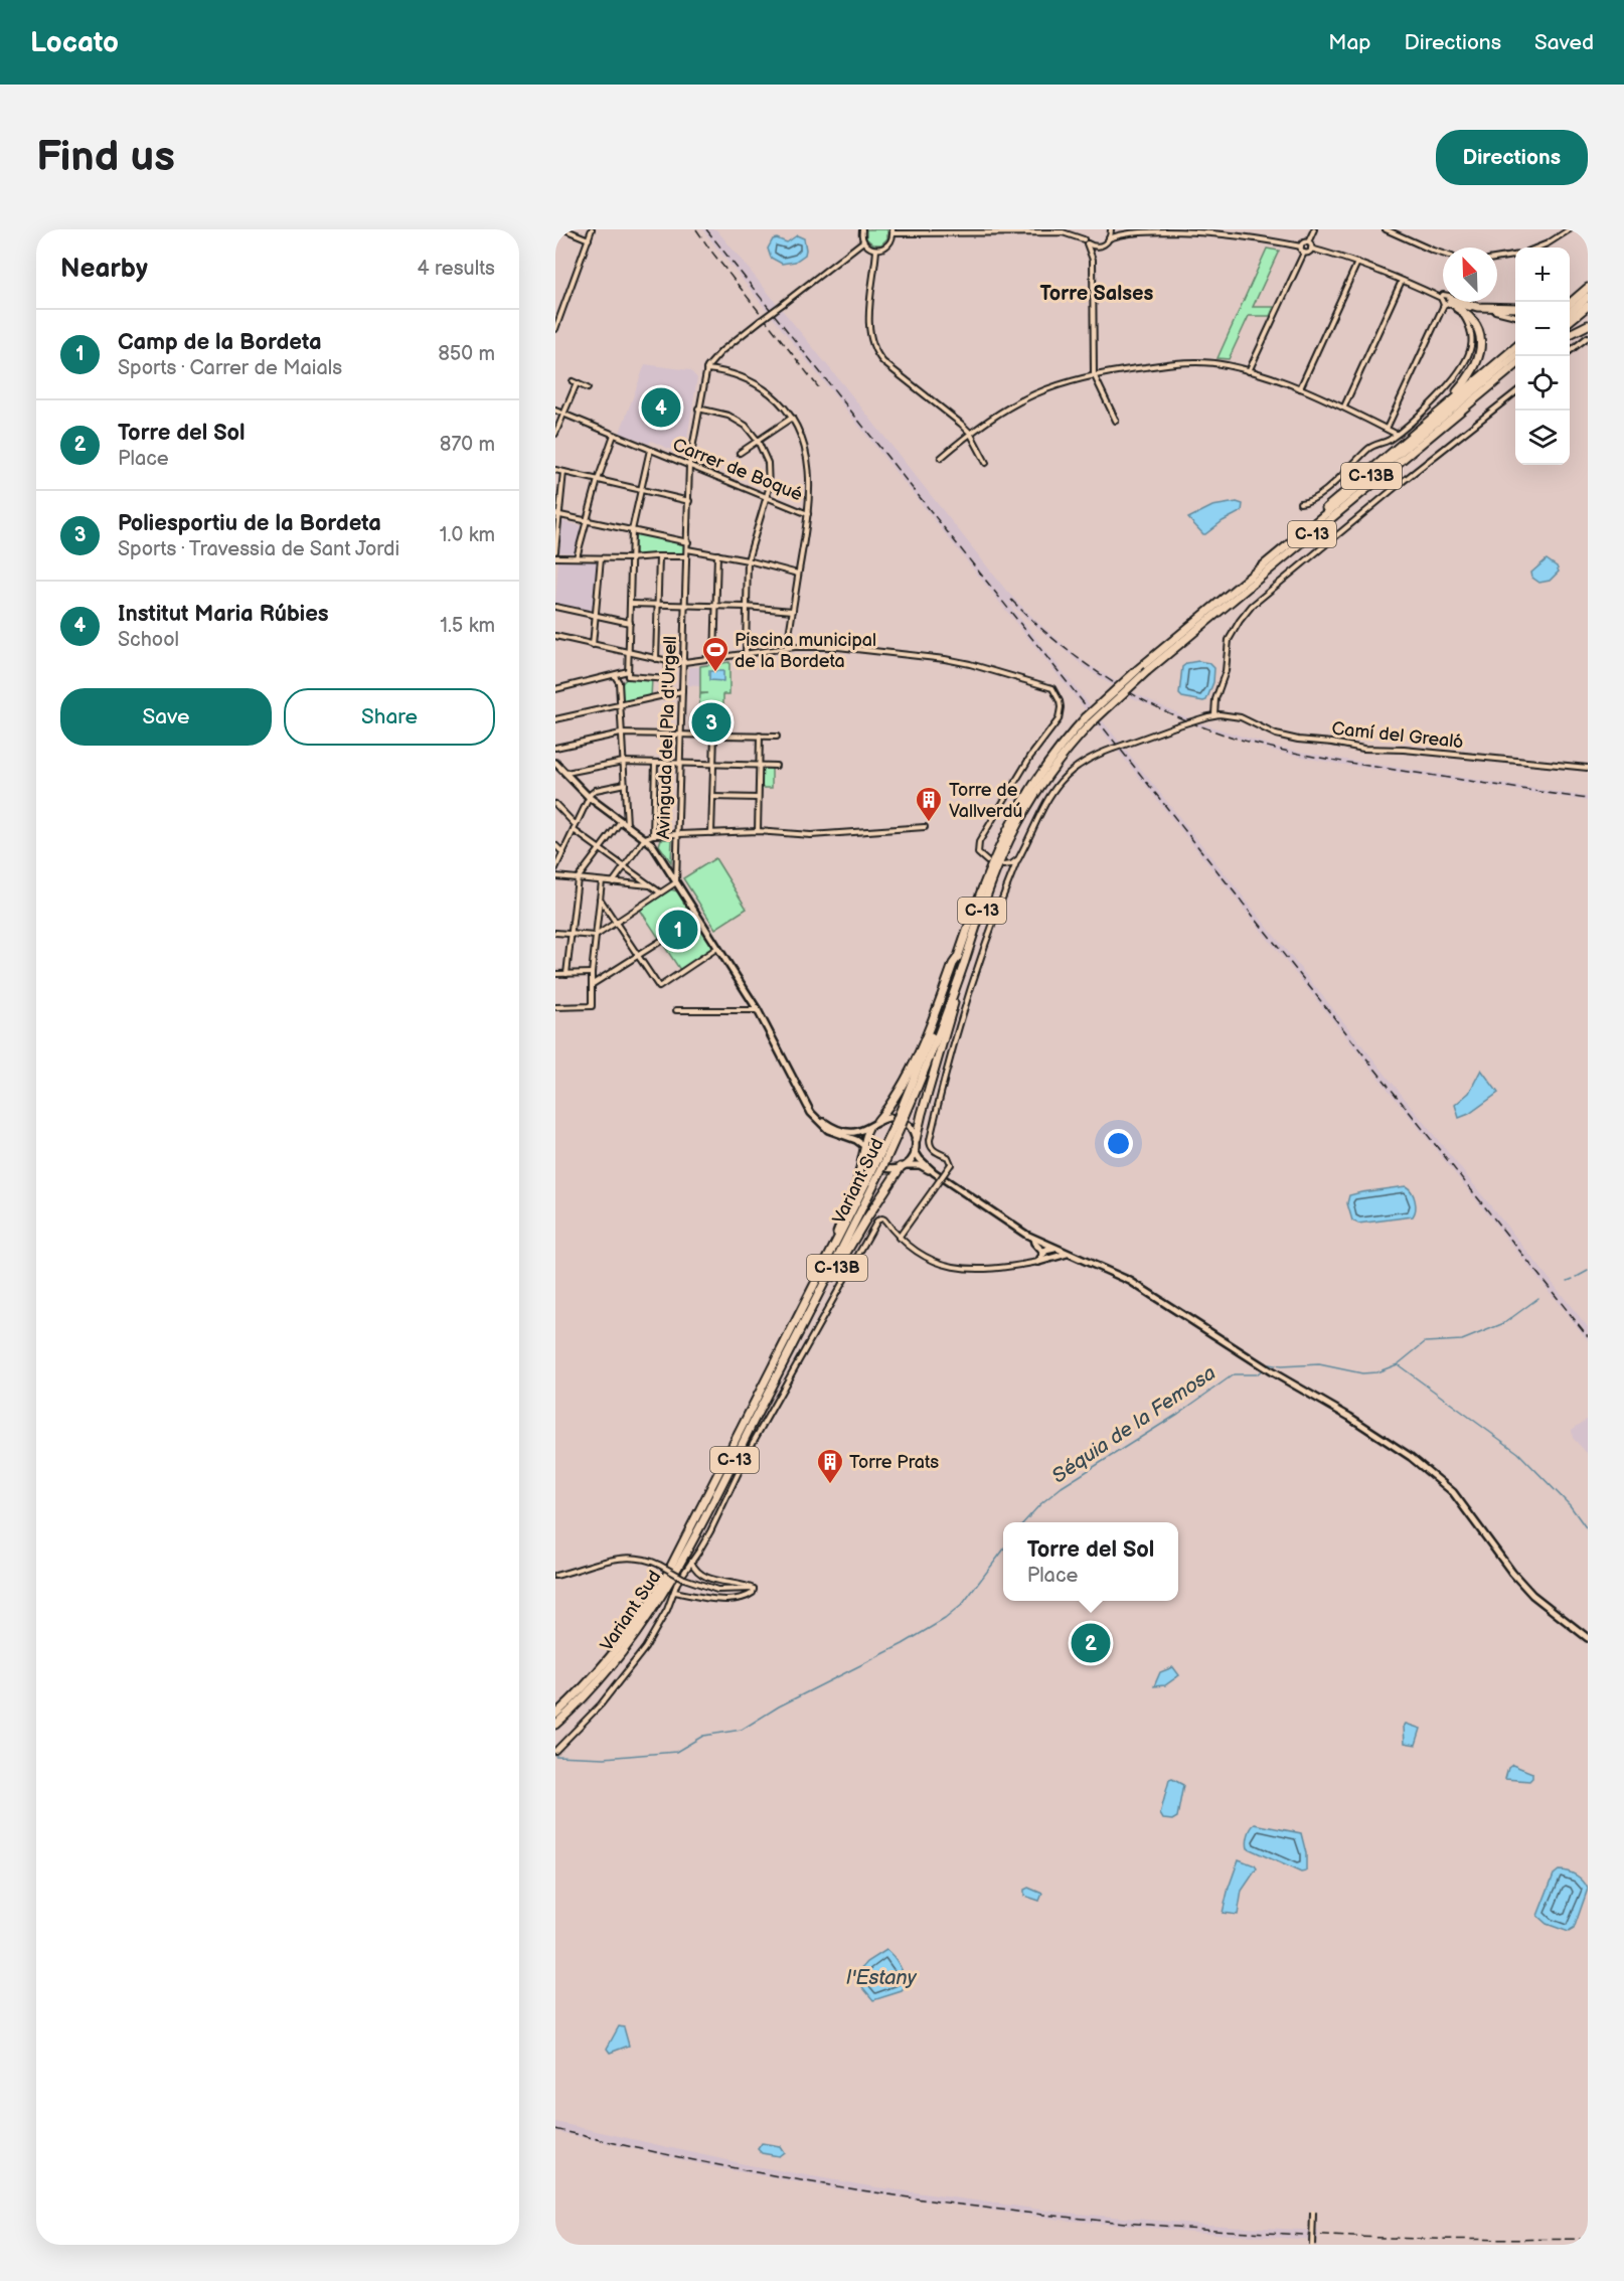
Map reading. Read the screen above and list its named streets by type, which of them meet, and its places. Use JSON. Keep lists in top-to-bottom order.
{
  "streets": {
    "highway": ["C-13B", "C-13", "Variant Sud"],
    "street": ["Carrer de Boqué", "Camí del Grealó", "Avinguda del Pla d'Urgell"]
  },
  "crossings": [
    ["C-13B", "C-13"],
    ["C-13B", "Variant Sud"],
    ["C-13", "Variant Sud"]
  ],
  "districts": ["Torre Salses"],
  "water": ["Séquia de la Femosa", "l'Estany"],
  "places": {
    "sports": ["Piscina municipal de la Bordeta"],
    "building": ["Torre de Vallverdú", "Torre Prats"]
  },
  "north": "top left",
  "page": {
    "header": "Locato",
    "nav": ["Map", "Directions", "Saved"],
    "buttons": [
      "Directions",
      ["Save", "Share"]
    ],
    "title": "Find us",
    "heading": ["Nearby", "4 results"],
    "map_buttons": ["+", "−"],
    "list": [
      {
        "mark": "1",
        "name": "Camp de la Bordeta",
        "note": "Sports · Carrer de Maials",
        "value": "850 m"
      },
      {
        "mark": "2",
        "name": "Torre del Sol",
        "note": "Place",
        "value": "870 m"
      },
      {
        "mark": "3",
        "name": "Poliesportiu de la Bordeta",
        "note": "Sports · Travessia de Sant Jordi",
        "value": "1.0 km"
      },
      {
        "mark": "4",
        "name": "Institut Maria Rúbies",
        "note": "School",
        "value": "1.5 km"
      }
    ],
    "pins": [
      "4",
      "3",
      "1",
      "2"
    ],
    "popup": ["Torre del Sol", "Place"]
  }
}
